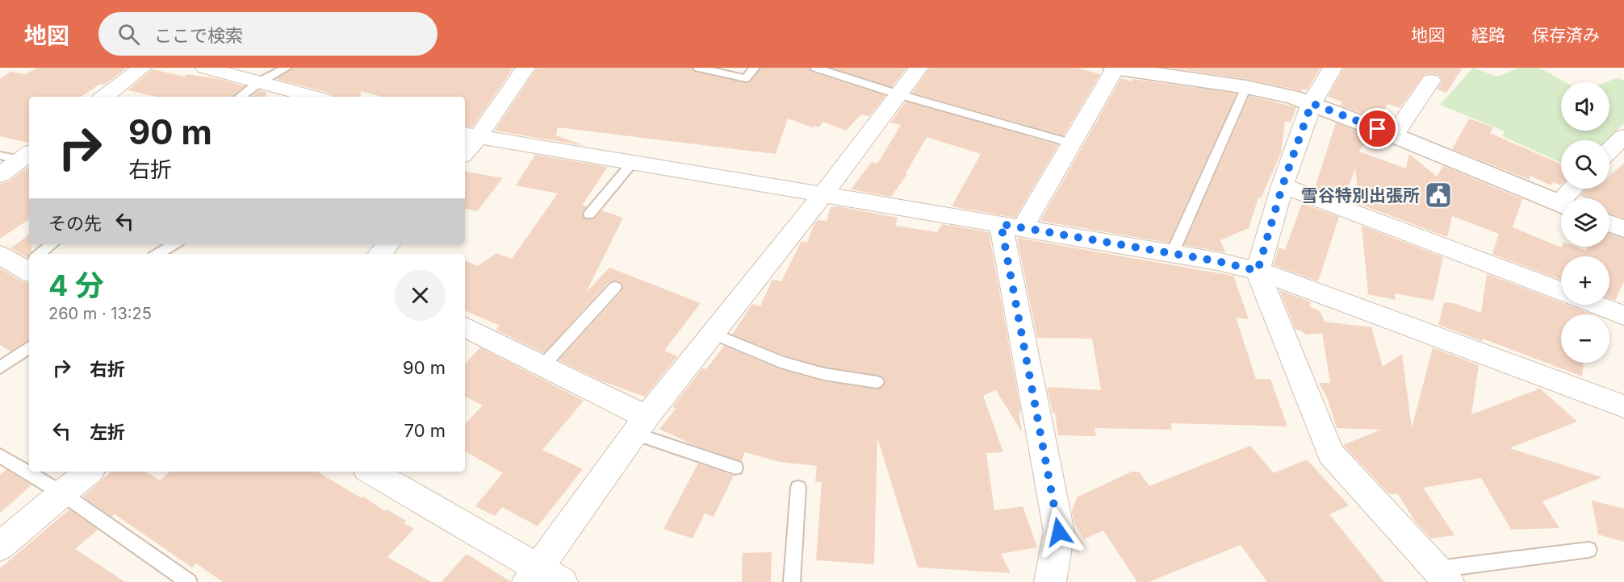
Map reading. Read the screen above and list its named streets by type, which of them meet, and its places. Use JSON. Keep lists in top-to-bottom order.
{
  "places": {
    "public building": ["雪谷特別出張所"]
  },
  "page": {
    "header": "地図",
    "search": "ここで検索",
    "nav": ["地図", "経路", "保存済み"],
    "map_buttons": ["+", "−"],
    "turn": ["90 m", "右折"],
    "then": "その先",
    "heading": ["4 分", "260 m · 13:25"],
    "list": [
      {
        "name": "右折",
        "value": "90 m"
      },
      {
        "name": "左折",
        "value": "70 m"
      }
    ]
  }
}
